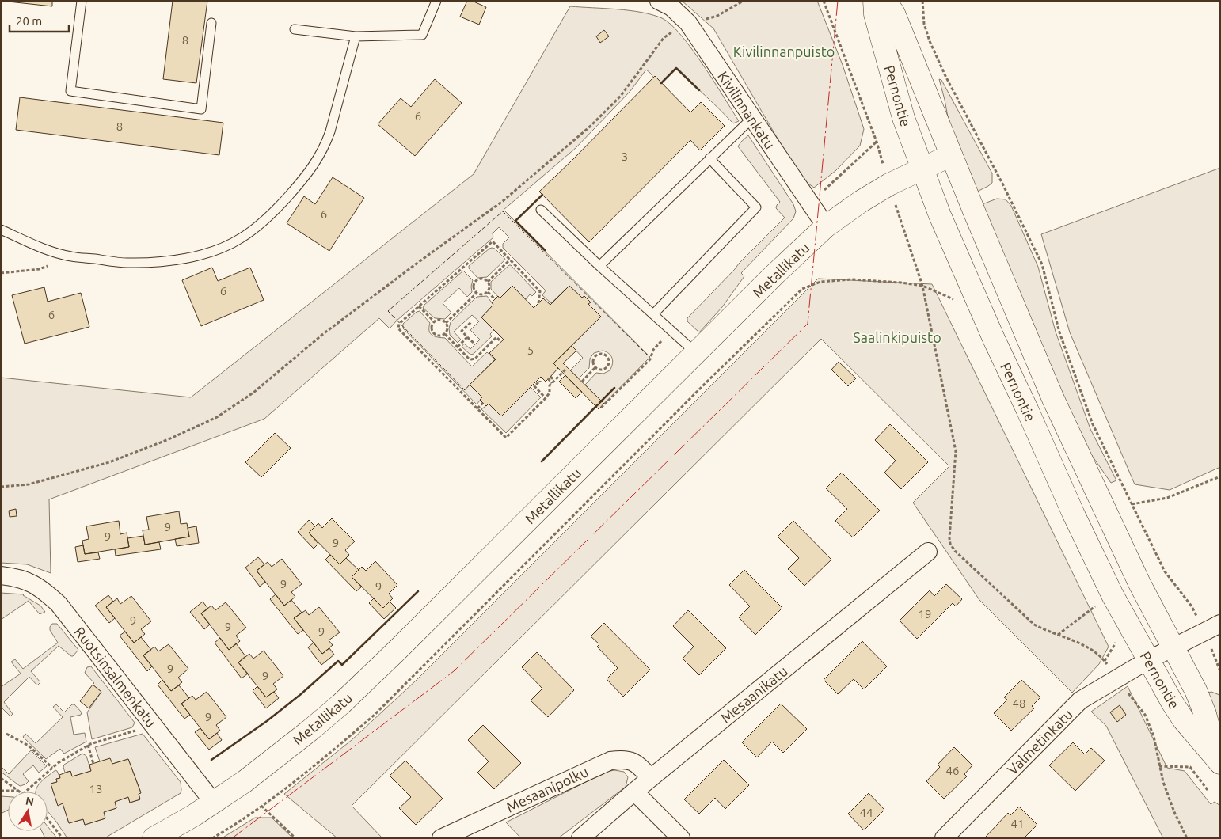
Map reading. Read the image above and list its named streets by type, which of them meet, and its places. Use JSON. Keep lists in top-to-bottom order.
{
  "streets": {
    "street": [
      "Pernontie",
      "Kivilinnankatu",
      "Metallikatu",
      "Ruotsinsalmenkatu",
      "Mesaanikatu",
      "Valmetinkatu",
      "Mesaanipolku"
    ]
  },
  "crossings": [
    ["Pernontie", "Metallikatu"],
    ["Pernontie", "Valmetinkatu"],
    ["Kivilinnankatu", "Metallikatu"],
    ["Metallikatu", "Ruotsinsalmenkatu"],
    ["Mesaanikatu", "Mesaanipolku"]
  ],
  "parks": ["Kivilinnanpuisto", "Saalinkipuisto"],
  "house_numbers": [
    "8",
    "6",
    "8",
    "3",
    "6",
    "6",
    "6",
    "5",
    "9",
    "9",
    "9",
    "9",
    "9",
    "19",
    "9",
    "9",
    "9",
    "9",
    "9",
    "48",
    "9",
    "46",
    "13",
    "44",
    "41"
  ],
  "scale_bar": "20 m",
  "north": "top"
}
